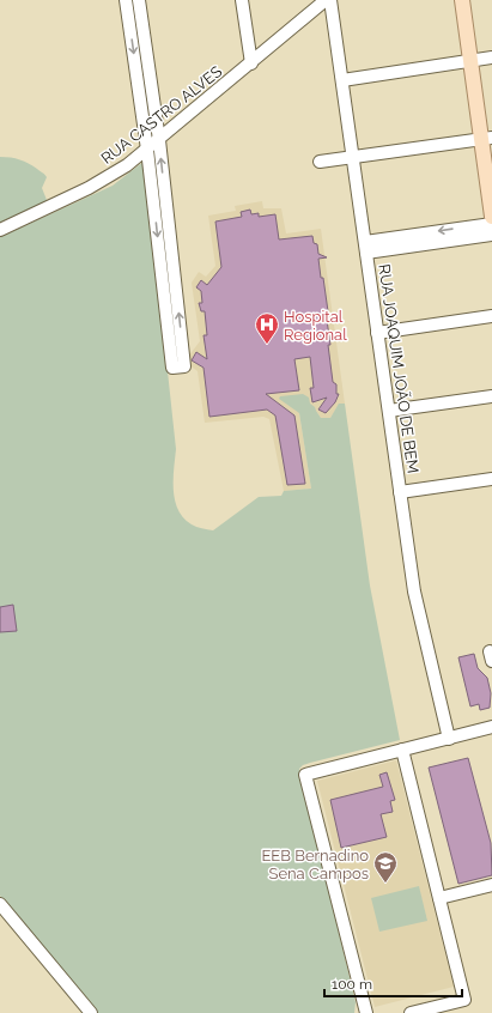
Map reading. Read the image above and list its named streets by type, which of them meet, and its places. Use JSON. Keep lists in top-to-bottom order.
{
  "streets": {
    "street": ["RUA CASTRO ALVES", "RUA JOAQUIM JOÃO DE BEM"]
  },
  "places": {
    "hospital": ["Hospital Regional"],
    "school or university": ["EEB Bernadino Sena Campos"]
  },
  "scale_bar": "100 m"
}
